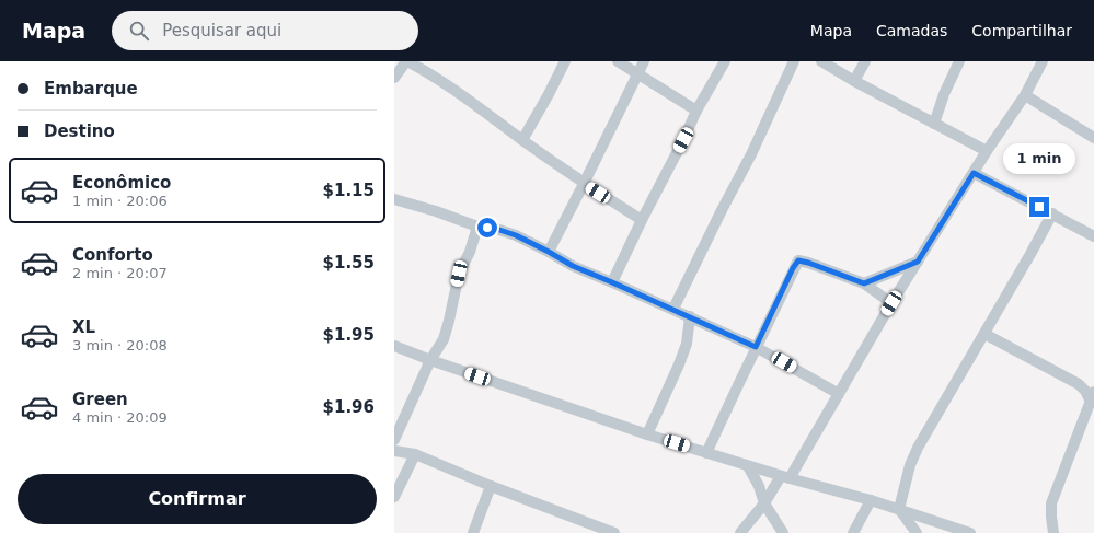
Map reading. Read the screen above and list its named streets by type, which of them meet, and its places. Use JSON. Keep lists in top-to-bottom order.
{
  "page": {
    "header": "Mapa",
    "search": "Pesquisar aqui",
    "nav": ["Mapa", "Camadas", "Compartilhar"],
    "banner": ["Embarque", "Destino"],
    "bubble": "1 min",
    "list": [
      {
        "name": "Econômico",
        "note": "1 min · 20:06",
        "value": "$1.15"
      },
      {
        "name": "Conforto",
        "note": "2 min · 20:07",
        "value": "$1.55"
      },
      {
        "name": "XL",
        "note": "3 min · 20:08",
        "value": "$1.95"
      },
      {
        "name": "Green",
        "note": "4 min · 20:09",
        "value": "$1.96"
      }
    ],
    "buttons": "Confirmar"
  }
}
